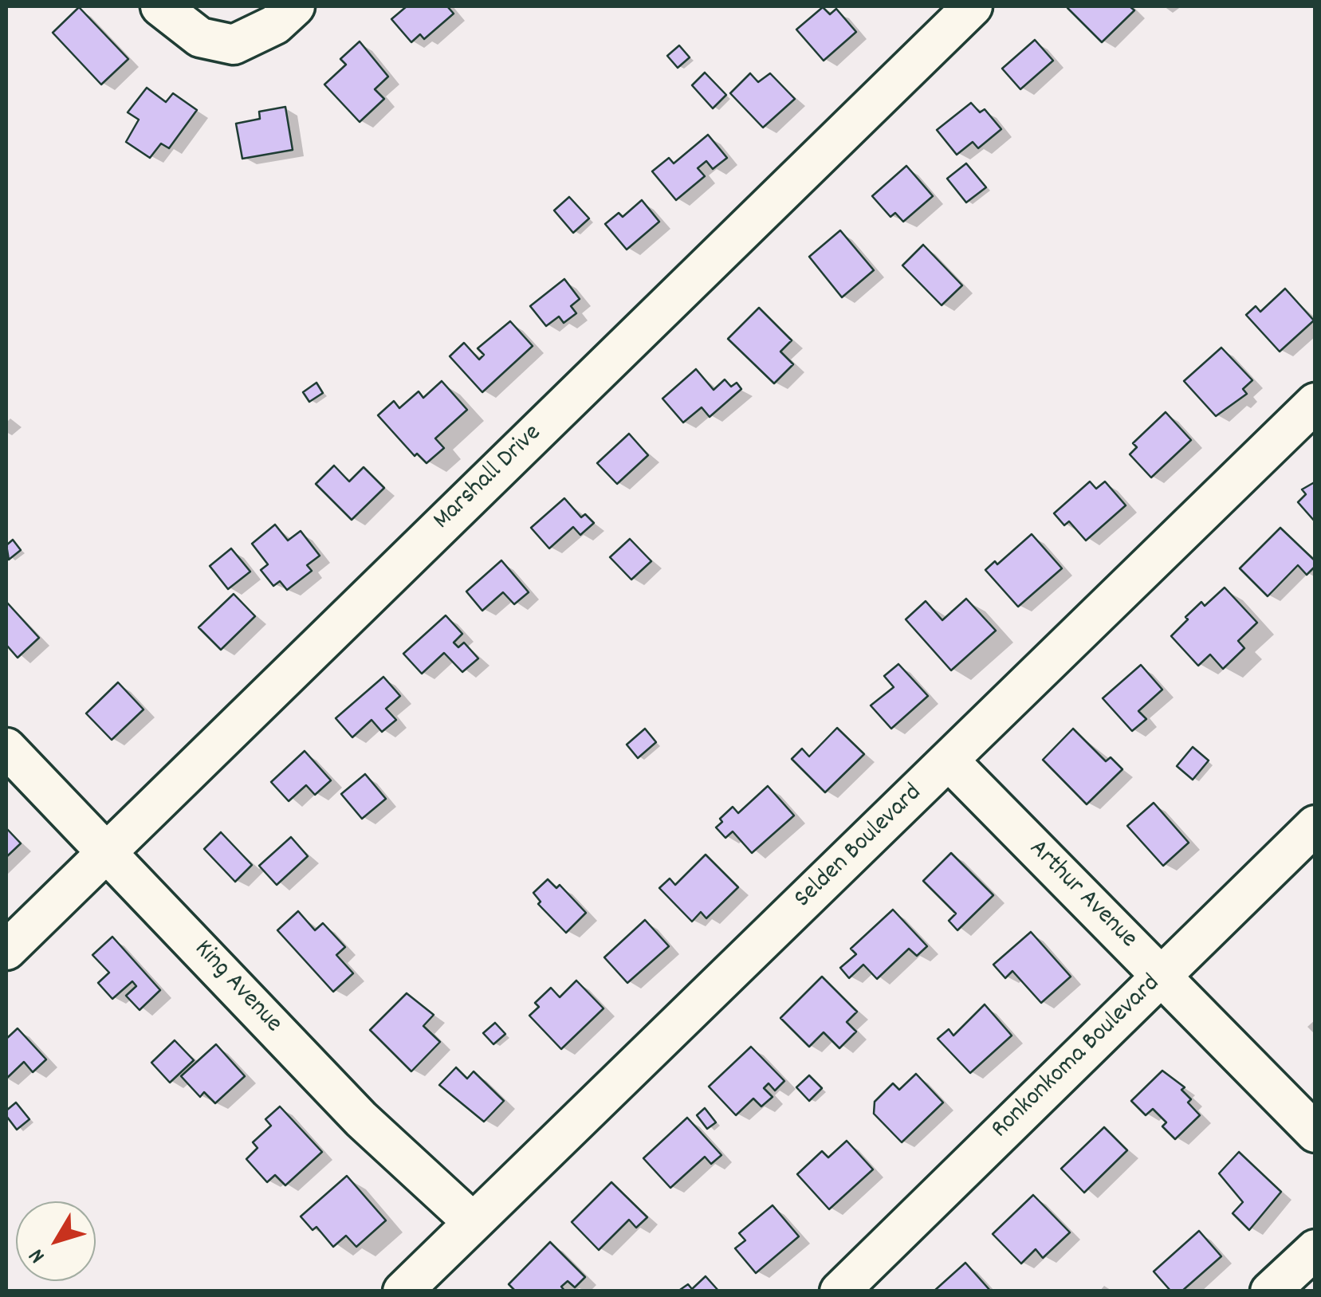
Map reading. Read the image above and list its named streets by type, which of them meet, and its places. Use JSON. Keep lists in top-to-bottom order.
{
  "streets": {
    "street": [
      "Marshall Drive",
      "Selden Boulevard",
      "Arthur Avenue",
      "King Avenue",
      "Ronkonkoma Boulevard"
    ]
  },
  "crossings": [
    ["Marshall Drive", "King Avenue"],
    ["Selden Boulevard", "Arthur Avenue"],
    ["Selden Boulevard", "King Avenue"],
    ["Arthur Avenue", "Ronkonkoma Boulevard"]
  ],
  "north": "bottom left"
}
